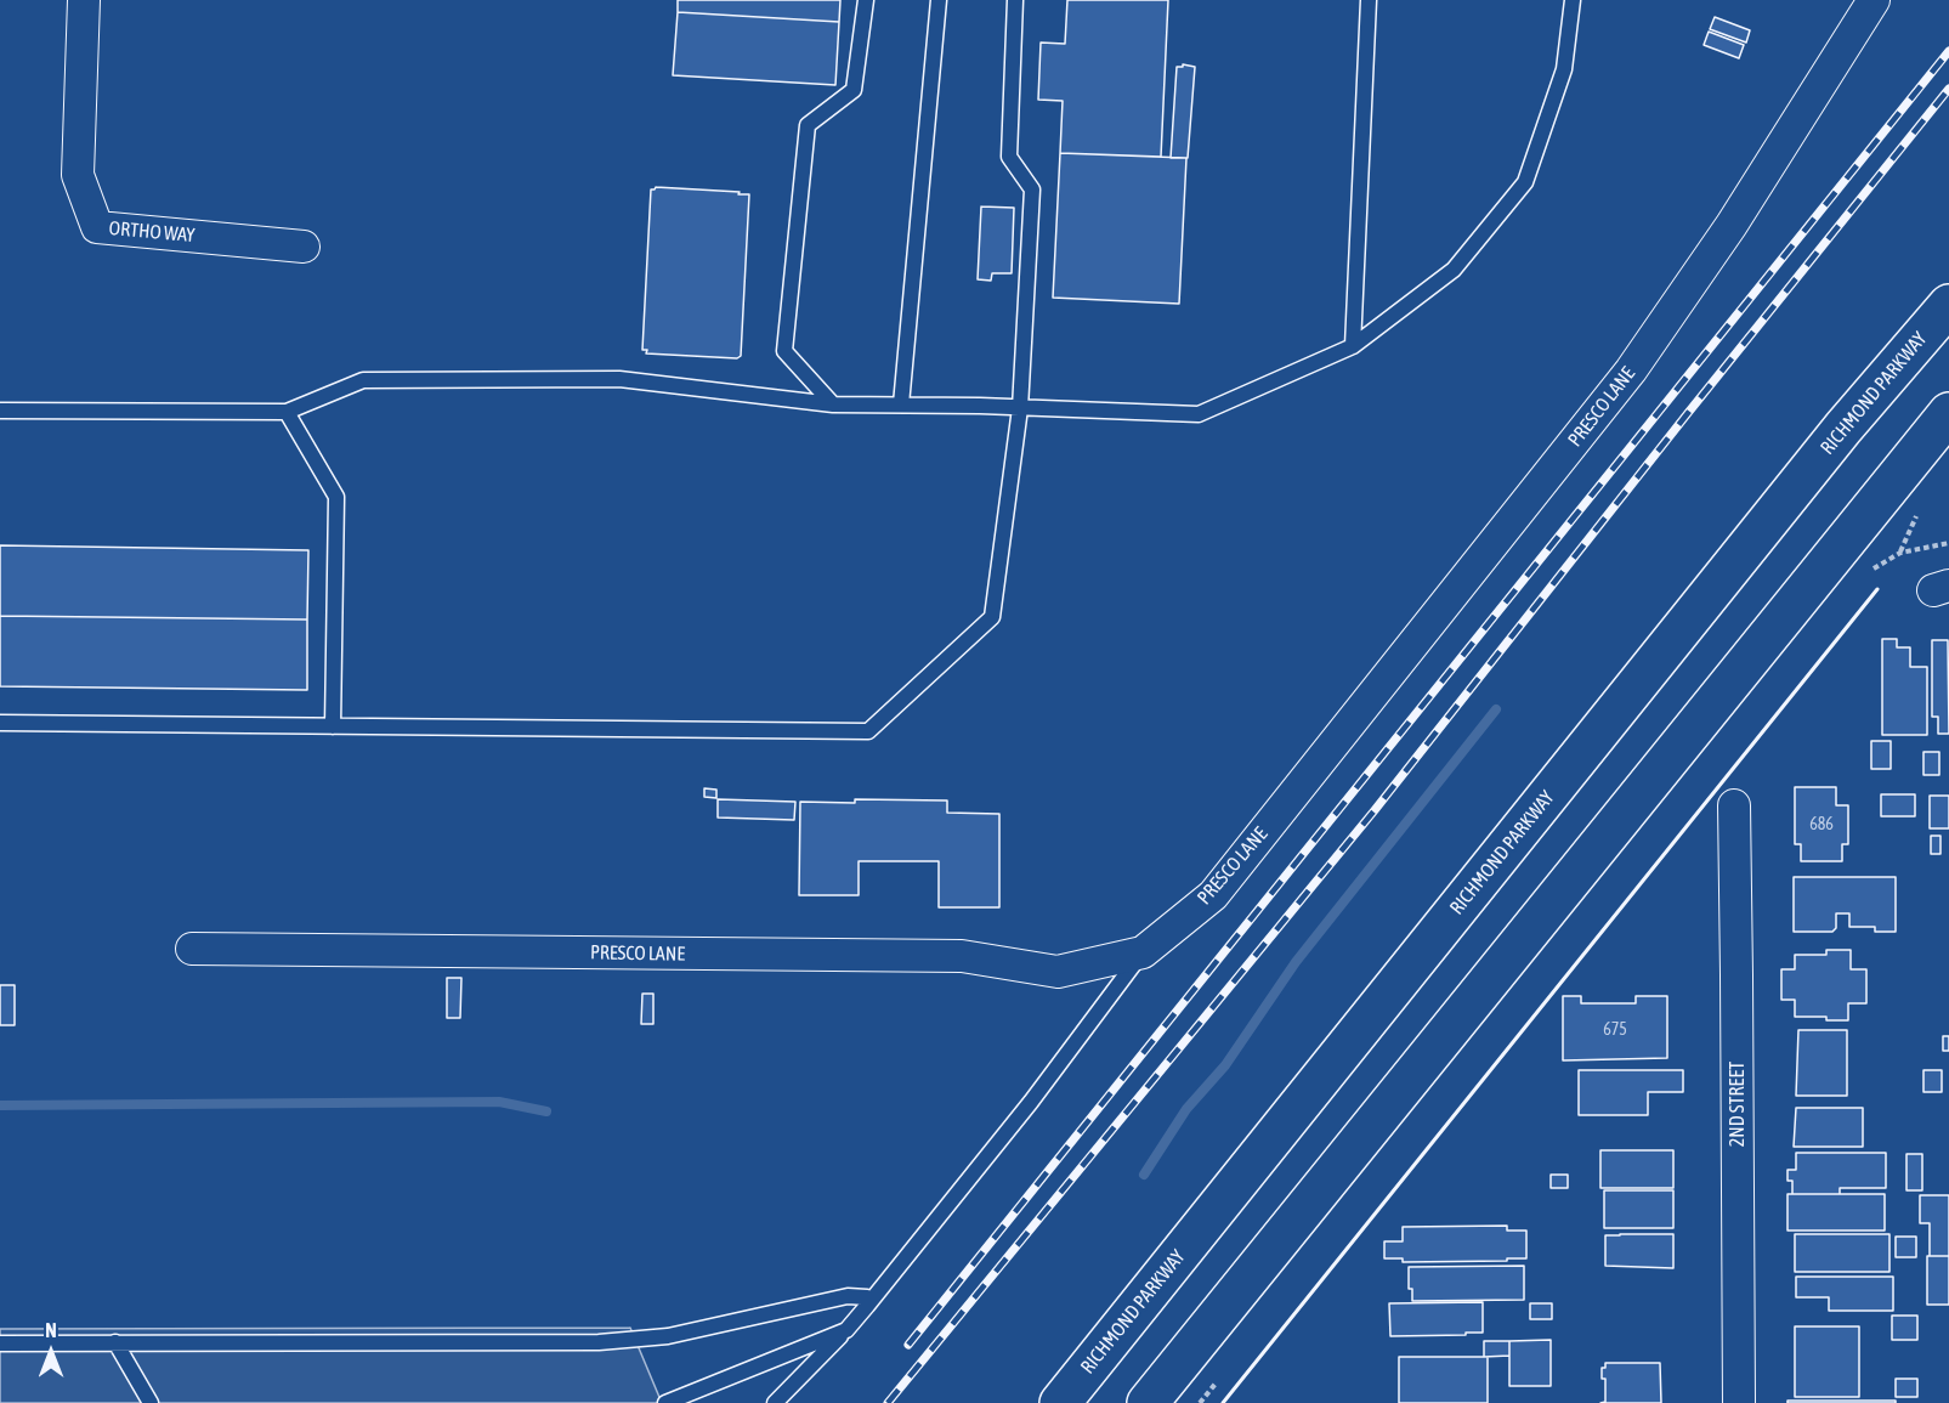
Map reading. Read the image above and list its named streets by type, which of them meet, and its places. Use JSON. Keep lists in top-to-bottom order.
{
  "streets": {
    "highway": ["RICHMOND PARKWAY"],
    "street": ["ORTHO WAY", "PRESCO LANE", "2ND STREET"]
  },
  "house_numbers": ["686", "675"],
  "north": "top"
}
